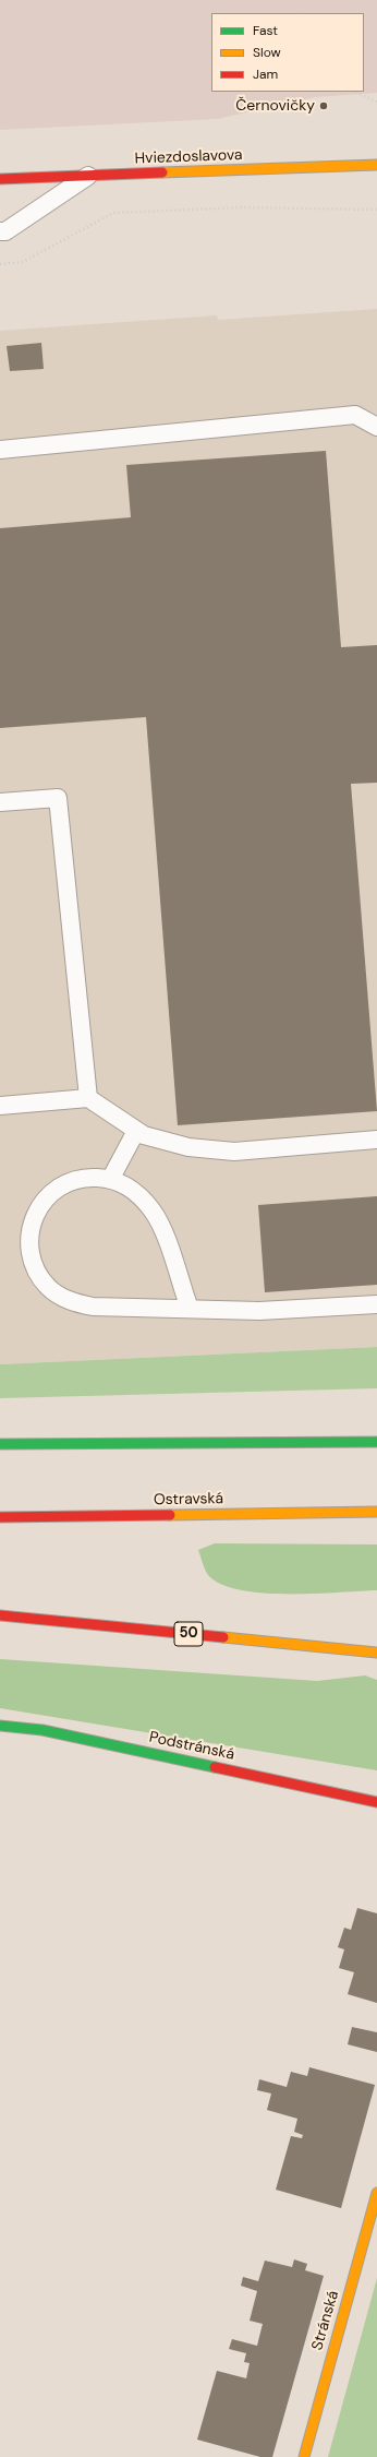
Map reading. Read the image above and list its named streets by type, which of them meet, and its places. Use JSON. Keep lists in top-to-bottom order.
{
  "streets": {
    "main road": [
      "Hviezdoslavova",
      "Ostravská",
      "50",
      "Podstránská",
      "Stránská"
    ]
  },
  "places": ["Černovičky"],
  "legend": ["Fast", "Slow", "Jam"]
}
